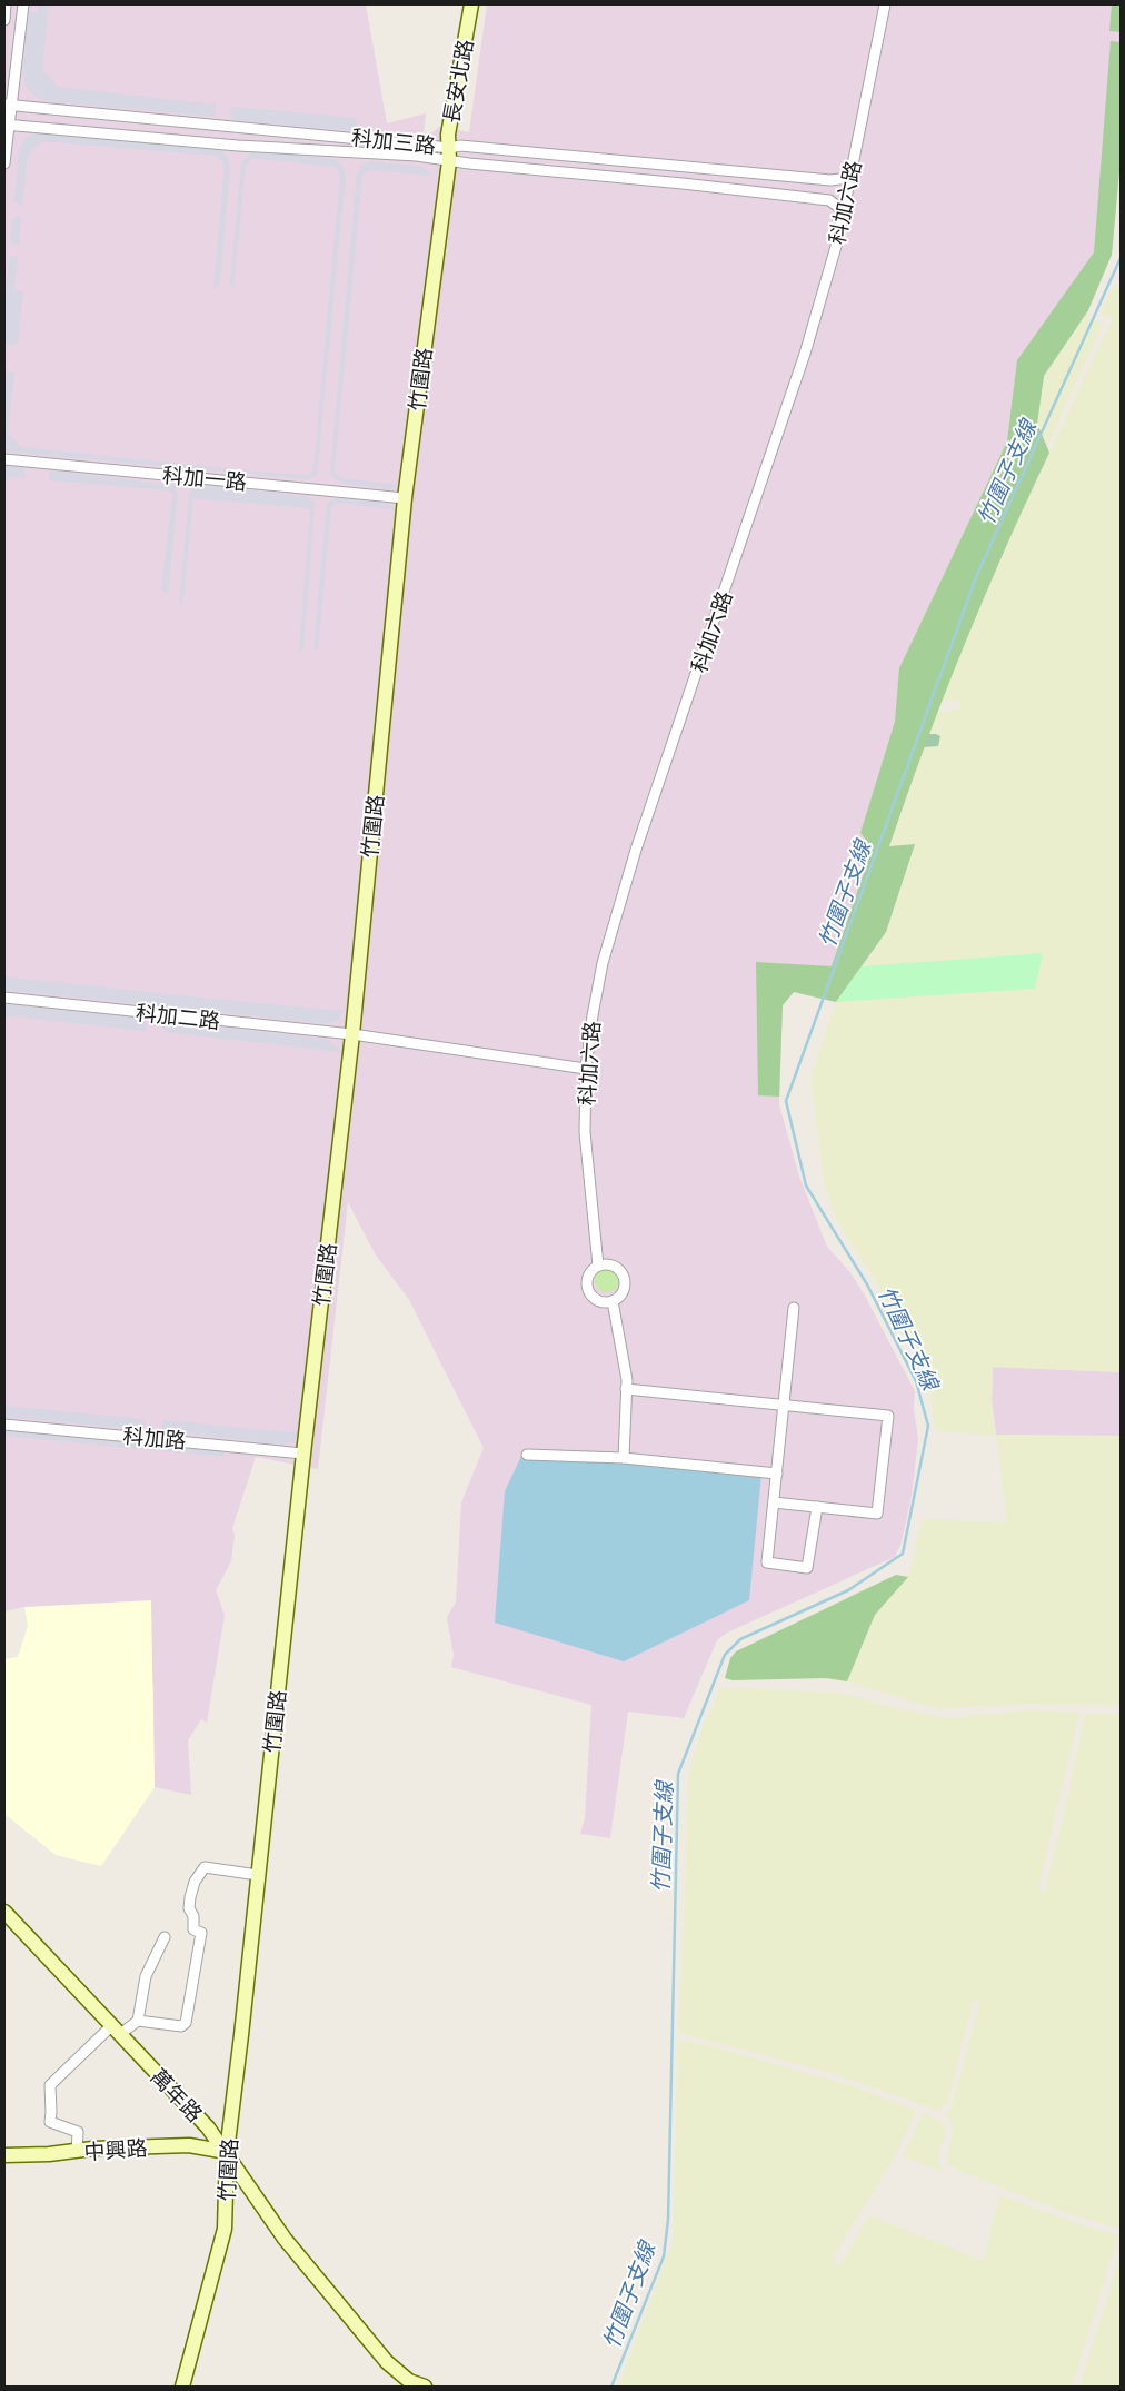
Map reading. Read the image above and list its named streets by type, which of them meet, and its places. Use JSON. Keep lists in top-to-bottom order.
{
  "streets": {
    "street": [
      "長安北路",
      "科加三路",
      "科加六路",
      "竹圍路",
      "科加一路",
      "科加二路",
      "科加路",
      "萬年路",
      "中興路"
    ]
  },
  "crossings": [
    ["長安北路", "科加三路"],
    ["長安北路", "竹圍路"],
    ["科加三路", "科加六路"],
    ["科加三路", "竹圍路"],
    ["科加六路", "科加二路"],
    ["竹圍路", "科加一路"],
    ["竹圍路", "科加二路"],
    ["竹圍路", "科加路"],
    ["竹圍路", "萬年路"],
    ["竹圍路", "中興路"],
    ["萬年路", "中興路"]
  ],
  "water": ["竹圍子支線"]
}
